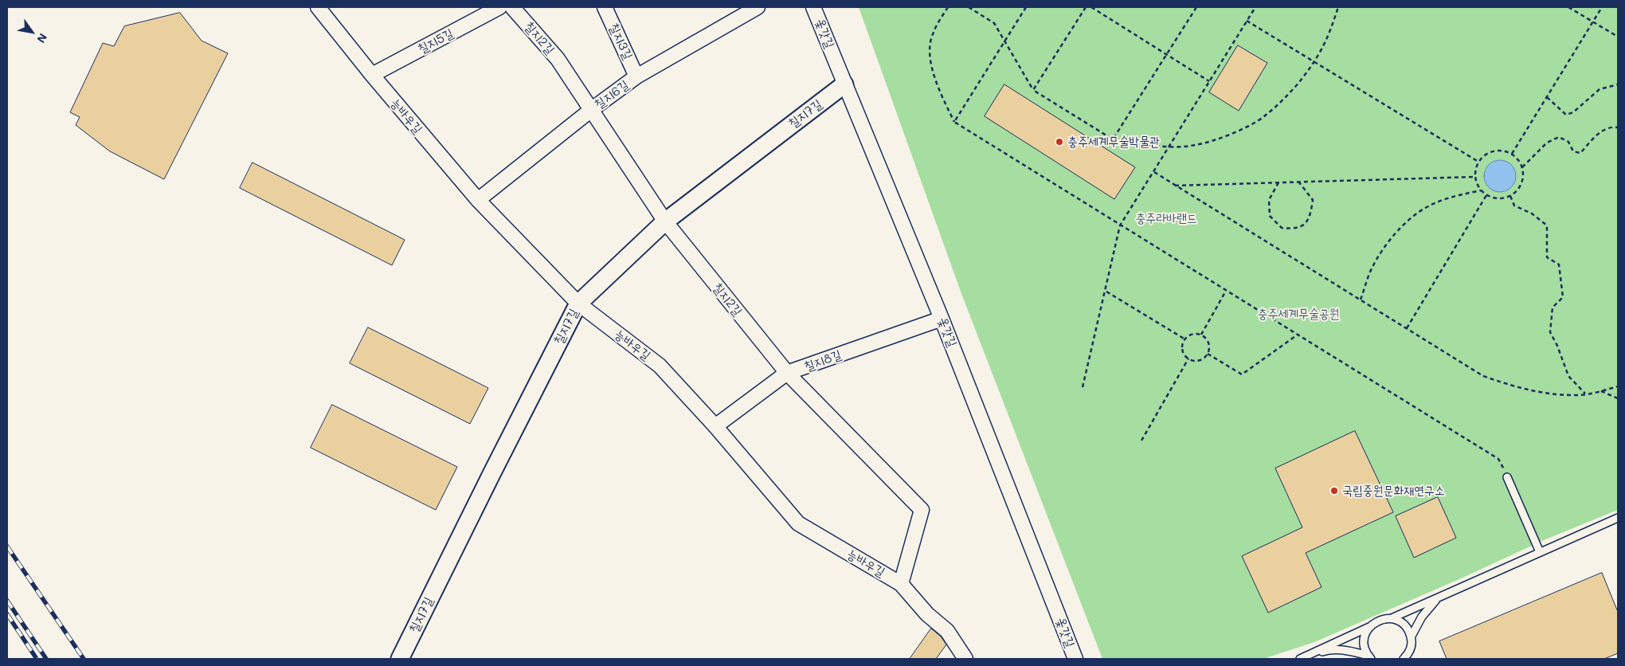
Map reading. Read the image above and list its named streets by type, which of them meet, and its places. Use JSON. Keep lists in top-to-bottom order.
{
  "streets": {
    "street": [
      "옻갓길",
      "칠지2길",
      "칠지5길",
      "칠지3길",
      "칠지6길",
      "칠지7길",
      "능바우길",
      "칠지8길"
    ]
  },
  "crossings": [
    ["옻갓길", "칠지7길"],
    ["옻갓길", "칠지8길"],
    ["칠지2길", "칠지6길"],
    ["칠지2길", "칠지7길"],
    ["칠지2길", "능바우길"],
    ["칠지2길", "칠지8길"],
    ["칠지5길", "능바우길"],
    ["칠지3길", "칠지6길"],
    ["칠지6길", "능바우길"],
    ["칠지7길", "능바우길"],
    ["능바우길", "칠지8길"]
  ],
  "parks": ["충주라바랜드", "충주세계무술공원"],
  "places": ["충주세계무술박물관", "국립중원문화재연구소"],
  "north": "bottom right"
}
